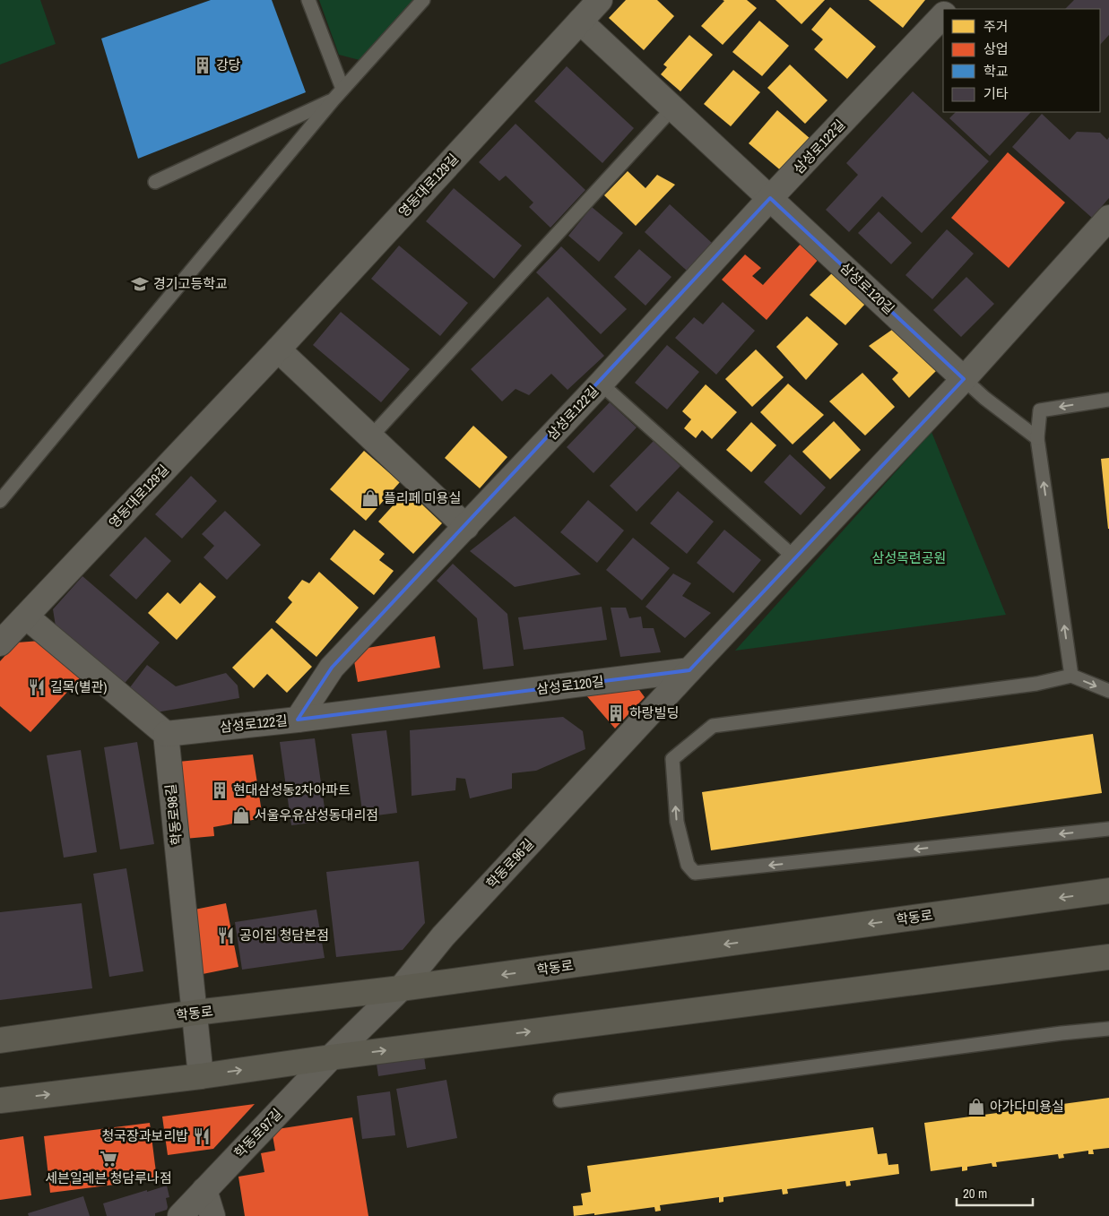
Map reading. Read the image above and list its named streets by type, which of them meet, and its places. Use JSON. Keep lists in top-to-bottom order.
{
  "streets": {
    "main road": ["학동로"],
    "street": [
      "삼성로122길",
      "영동대로129길",
      "삼성로120길",
      "학동로98길",
      "학동로96길",
      "학동로97길"
    ]
  },
  "crossings": [
    ["삼성로122길", "삼성로120길"],
    ["삼성로122길", "학동로98길"],
    ["삼성로120길", "학동로96길"],
    ["학동로98길", "학동로"],
    ["학동로96길", "학동로"],
    ["학동로96길", "학동로97길"]
  ],
  "parks": ["삼성목련공원"],
  "places": {
    "building": ["강당", "하랑빌딩", "현대삼성동2차아파트"],
    "school or university": ["경기고등학교"],
    "shop": ["플리페 미용실", "서울우유삼성동대리점", "아가다미용실"],
    "restaurant": ["길목(별관)", "공이집 청담본점", "청국장과보리밥"],
    "supermarket": ["세븐일레븐 청담루나점"]
  },
  "legend": [
    "주거",
    "상업",
    "학교",
    "기타"
  ],
  "scale_bar": "20 m"
}
